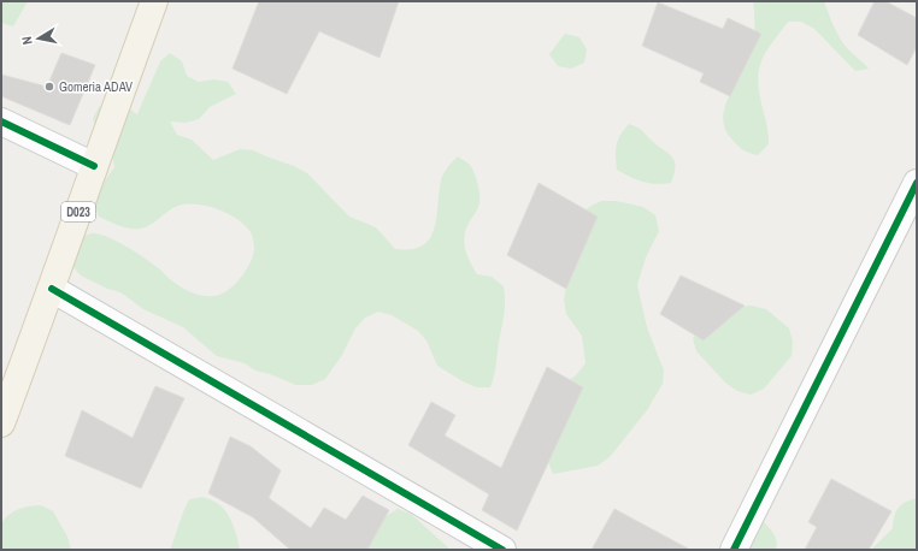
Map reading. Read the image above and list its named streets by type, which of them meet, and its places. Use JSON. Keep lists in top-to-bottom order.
{
  "streets": {
    "main road": ["D023"]
  },
  "places": ["Gomeria ADAV"],
  "north": "left"
}
